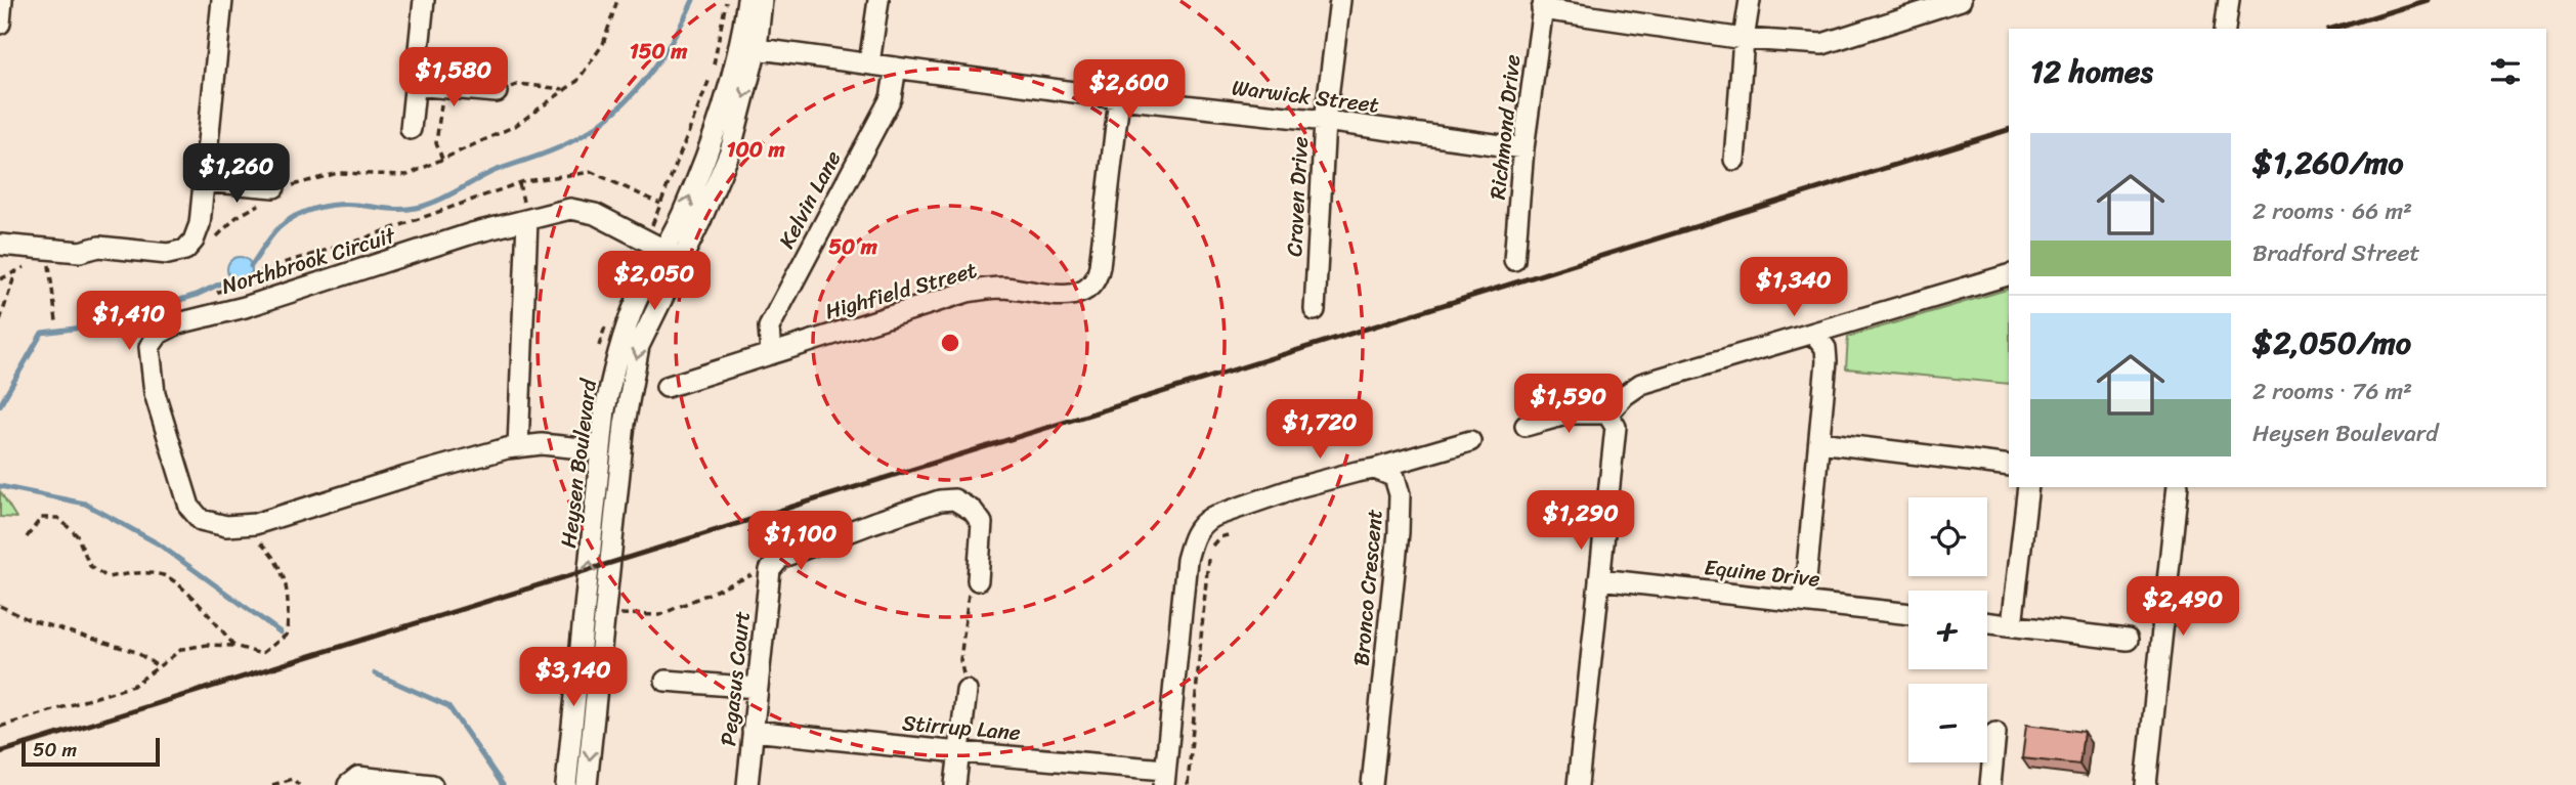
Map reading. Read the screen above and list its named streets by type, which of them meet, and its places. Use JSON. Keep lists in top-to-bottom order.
{
  "streets": {
    "street": [
      "Warwick Street",
      "Richmond Drive",
      "Craven Drive",
      "Kelvin Lane",
      "Northbrook Circuit",
      "Highfield Street",
      "Heysen Boulevard",
      "Equine Drive",
      "Bronco Crescent",
      "Pegasus Court",
      "Stirrup Lane"
    ]
  },
  "crossings": [
    ["Warwick Street", "Richmond Drive"],
    ["Warwick Street", "Craven Drive"],
    ["Warwick Street", "Kelvin Lane"],
    ["Warwick Street", "Highfield Street"],
    ["Warwick Street", "Heysen Boulevard"],
    ["Kelvin Lane", "Highfield Street"],
    ["Northbrook Circuit", "Heysen Boulevard"],
    ["Pegasus Court", "Stirrup Lane"]
  ],
  "scale_bar": "50 m",
  "page": {
    "heading": "12 homes",
    "price": [
      "$1,580",
      "$2,600",
      "$1,260",
      "$2,050",
      "$1,340",
      "$1,410",
      "$1,590",
      "$1,720",
      "$1,290",
      "$1,100",
      "$2,490",
      "$3,140"
    ],
    "list": [
      {
        "name": "$1,260/mo",
        "note": "2 rooms · 66 m² · Bradford Street"
      },
      {
        "name": "$2,050/mo",
        "note": "2 rooms · 76 m² · Heysen Boulevard"
      }
    ],
    "map_buttons": ["+", "−"],
    "scale": "50 m"
  },
  "rings": ["150 m", "100 m", "50 m"]
}
